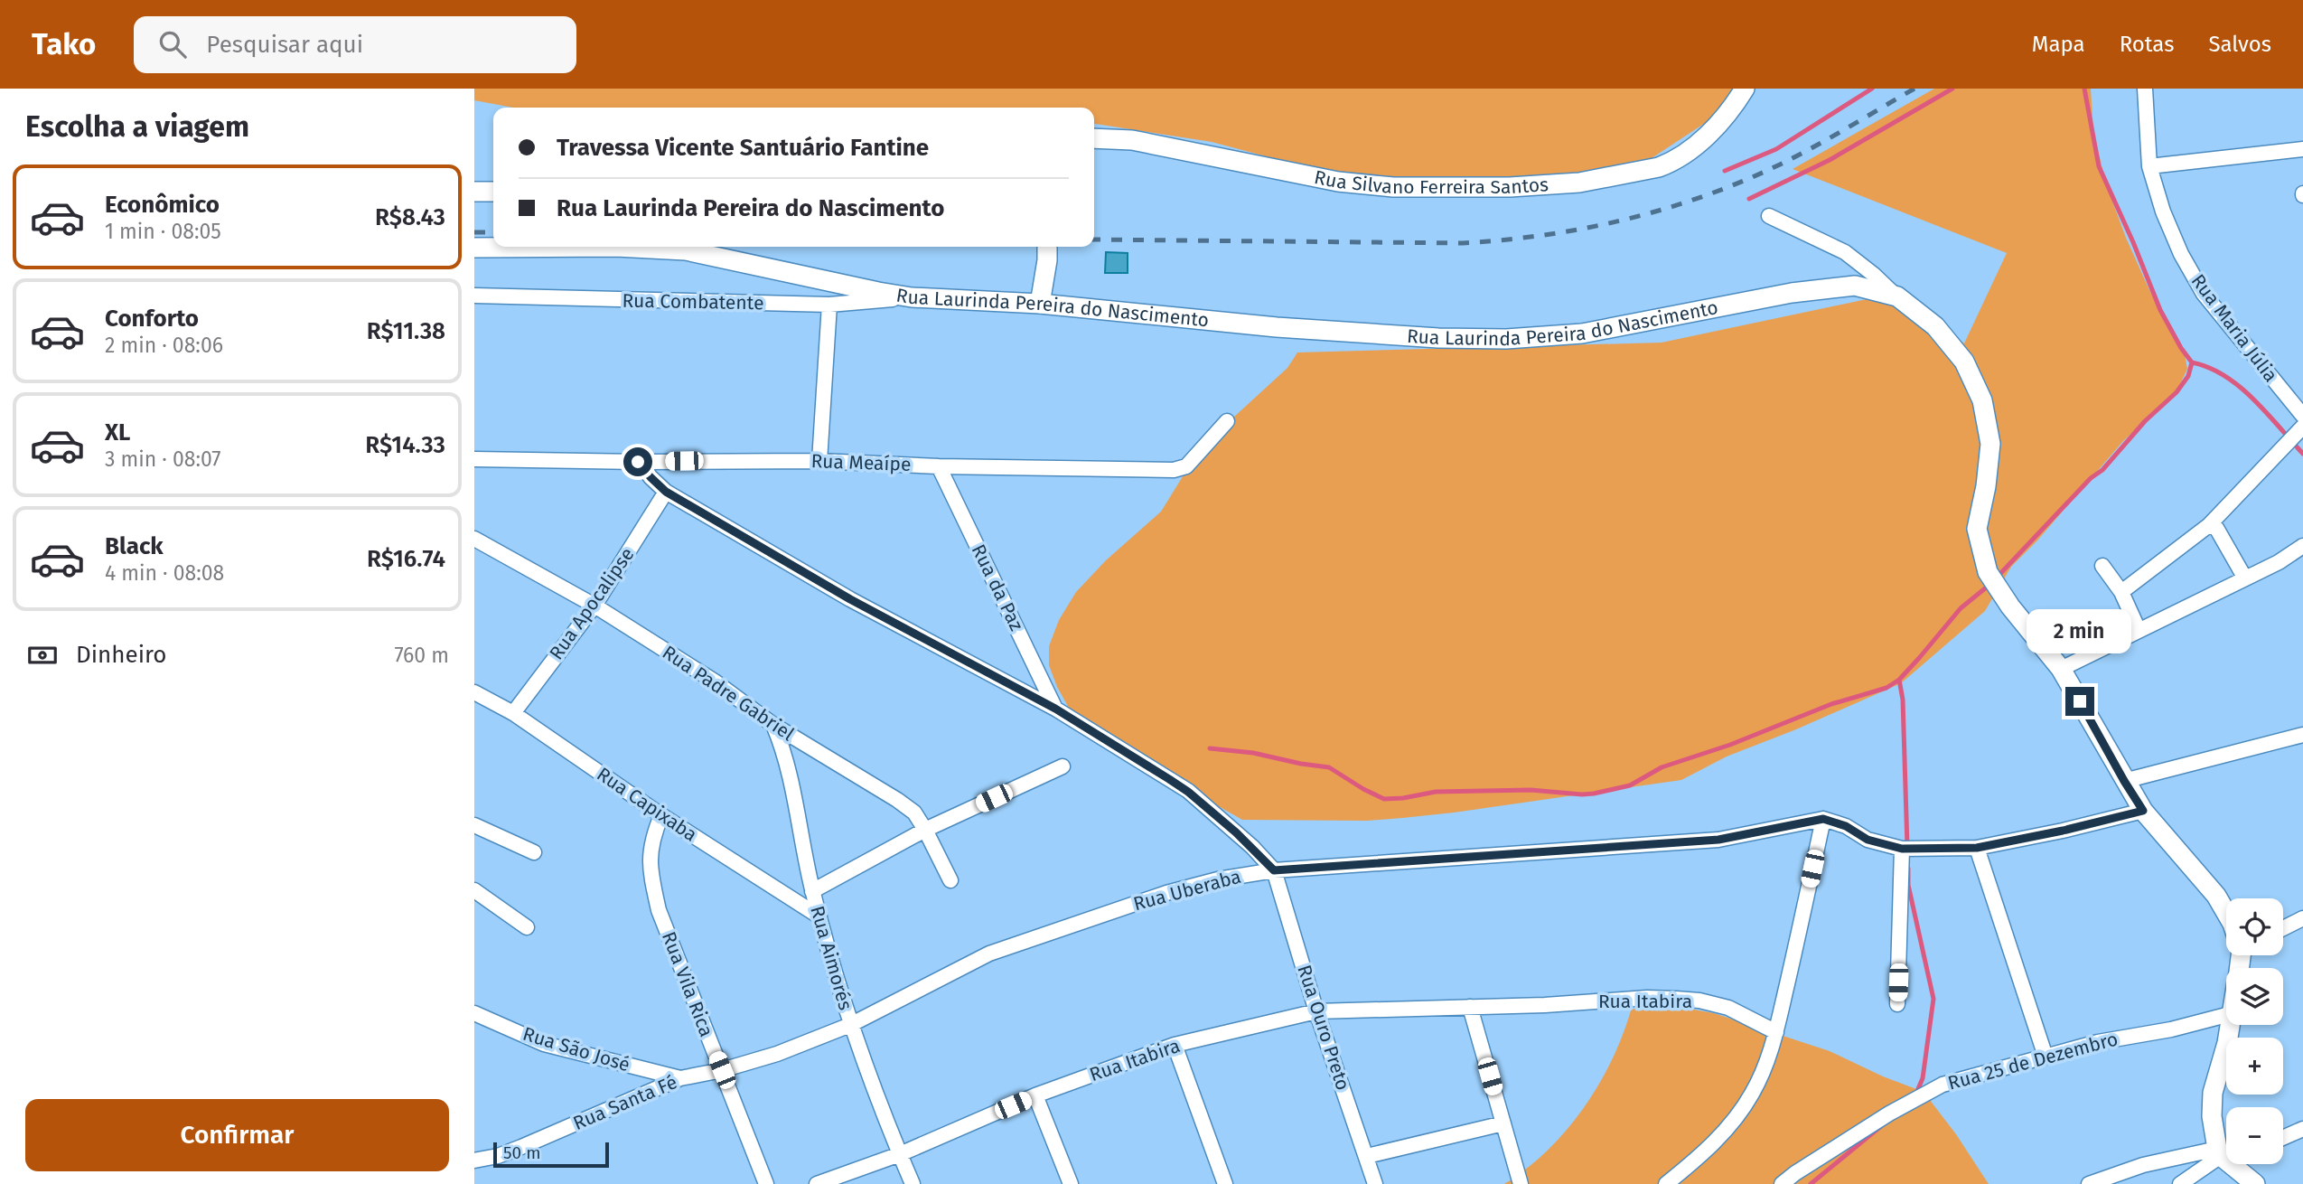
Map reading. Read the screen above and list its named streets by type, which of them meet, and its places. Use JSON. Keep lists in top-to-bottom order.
{
  "streets": {
    "street": [
      "Rua Silvano Ferreira Santos",
      "Rua Combatente",
      "Rua Laurinda Pereira do Nascimento",
      "Rua Maria Júlia",
      "Rua Meaípe",
      "Rua da Paz",
      "Rua Apocalipse",
      "Rua Padre Gabriel",
      "Rua Capixaba",
      "Rua Uberaba",
      "Rua Aimorés",
      "Rua Vila Rica",
      "Rua Itabira",
      "Rua Ouro Preto",
      "Rua São José",
      "Rua 25 de Dezembro",
      "Rua Santa Fé"
    ]
  },
  "crossings": [
    ["Rua Combatente", "Rua Laurinda Pereira do Nascimento"],
    ["Rua Meaípe", "Rua da Paz"],
    ["Rua Apocalipse", "Rua Padre Gabriel"],
    ["Rua Apocalipse", "Rua Capixaba"],
    ["Rua Padre Gabriel", "Rua Aimorés"],
    ["Rua Capixaba", "Rua Aimorés"],
    ["Rua Capixaba", "Rua Vila Rica"],
    ["Rua Uberaba", "Rua Aimorés"],
    ["Rua Uberaba", "Rua Ouro Preto"],
    ["Rua Uberaba", "Rua Santa Fé"],
    ["Rua Aimorés", "Rua Itabira"],
    ["Rua Aimorés", "Rua Santa Fé"],
    ["Rua Vila Rica", "Rua Santa Fé"],
    ["Rua Itabira", "Rua Ouro Preto"],
    ["Rua São José", "Rua Santa Fé"]
  ],
  "scale_bar": "50 m",
  "page": {
    "header": "Tako",
    "search": "Pesquisar aqui",
    "nav": ["Mapa", "Rotas", "Salvos"],
    "heading": "Escolha a viagem",
    "banner": ["Travessa Vicente Santuário Fantine", "Rua Laurinda Pereira do Nascimento"],
    "list": [
      {
        "name": "Econômico",
        "note": "1 min · 08:05",
        "value": "R$8.43"
      },
      {
        "name": "Conforto",
        "note": "2 min · 08:06",
        "value": "R$11.38"
      },
      {
        "name": "XL",
        "note": "3 min · 08:07",
        "value": "R$14.33"
      },
      {
        "name": "Black",
        "note": "4 min · 08:08",
        "value": "R$16.74"
      }
    ],
    "bubble": "2 min",
    "pay": ["Dinheiro", "760 m"],
    "map_buttons": ["+", "−"],
    "buttons": "Confirmar",
    "scale": "50 m"
  }
}
